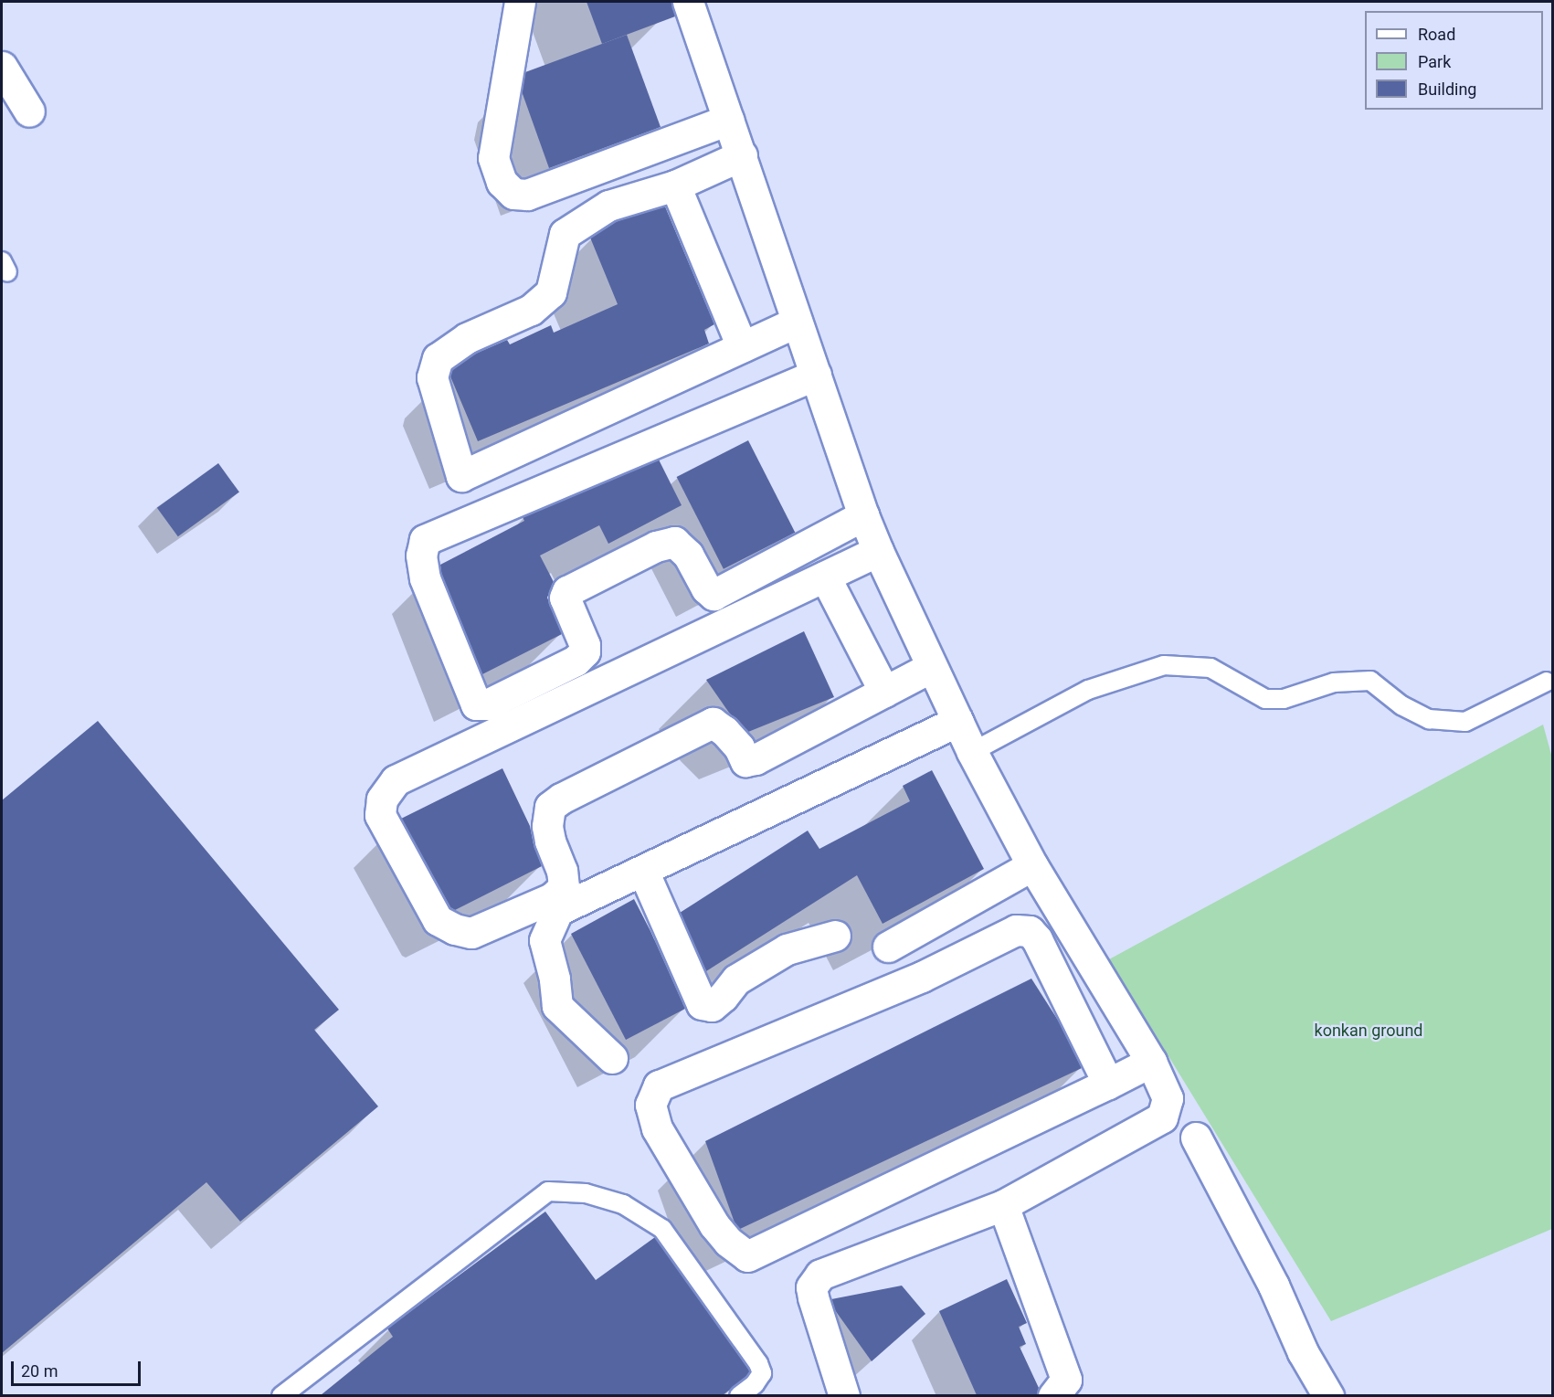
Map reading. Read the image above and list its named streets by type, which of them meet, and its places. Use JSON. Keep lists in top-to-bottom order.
{
  "parks": ["konkan ground"],
  "legend": ["Road", "Park", "Building"],
  "scale_bar": "20 m"
}
